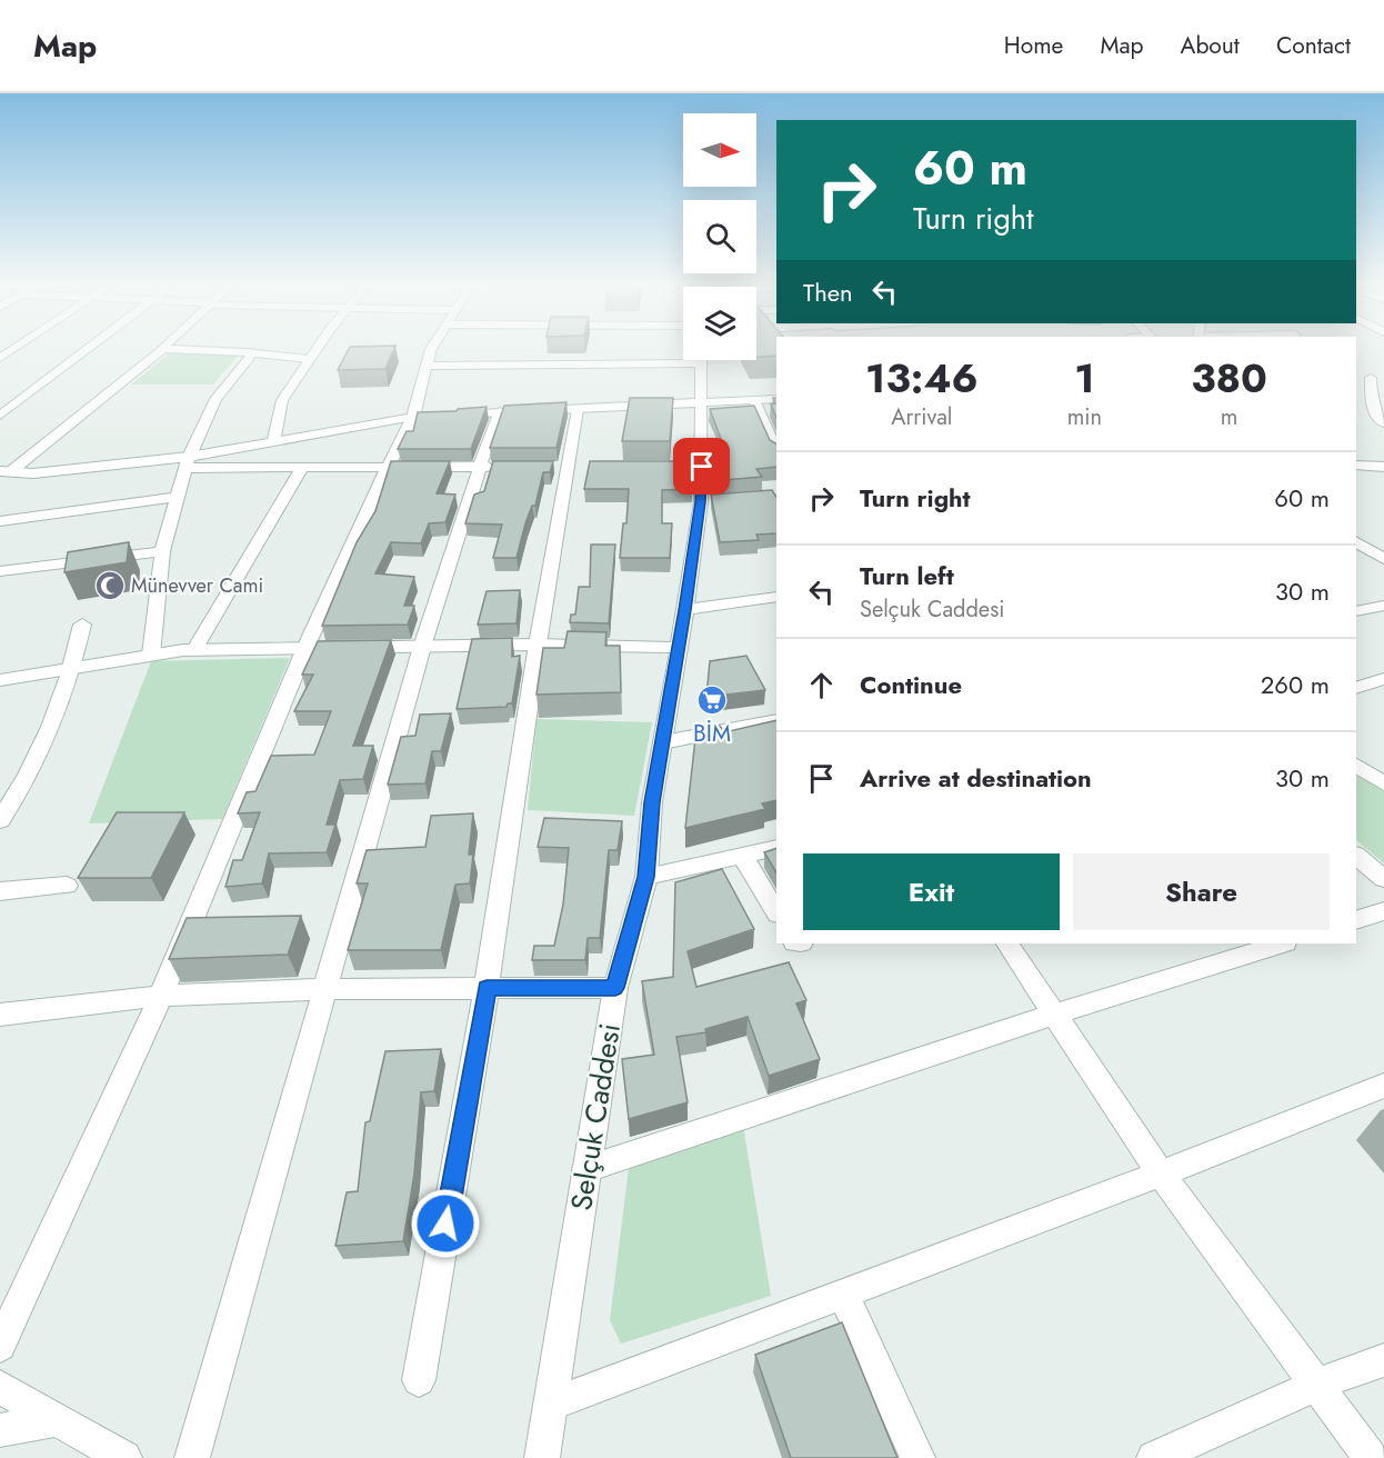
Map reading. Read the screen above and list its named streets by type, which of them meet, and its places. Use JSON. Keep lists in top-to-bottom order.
{
  "streets": {
    "street": ["Selçuk Caddesi"]
  },
  "places": {
    "mosque": ["Münevver Cami"],
    "supermarket": ["BİM"]
  },
  "north": "right",
  "page": {
    "header": "Map",
    "nav": [
      "Home",
      "Map",
      "About",
      "Contact"
    ],
    "turn": ["60 m", "Turn right"],
    "then": "Then",
    "eta": [
      "13:46",
      "Arrival",
      "1",
      "min",
      "380",
      "m"
    ],
    "list": [
      {
        "name": "Turn right",
        "value": "60 m"
      },
      {
        "name": "Turn left",
        "note": "Selçuk Caddesi",
        "value": "30 m"
      },
      {
        "name": "Continue",
        "value": "260 m"
      },
      {
        "name": "Arrive at destination",
        "value": "30 m"
      }
    ],
    "buttons": ["Exit", "Share"]
  }
}
